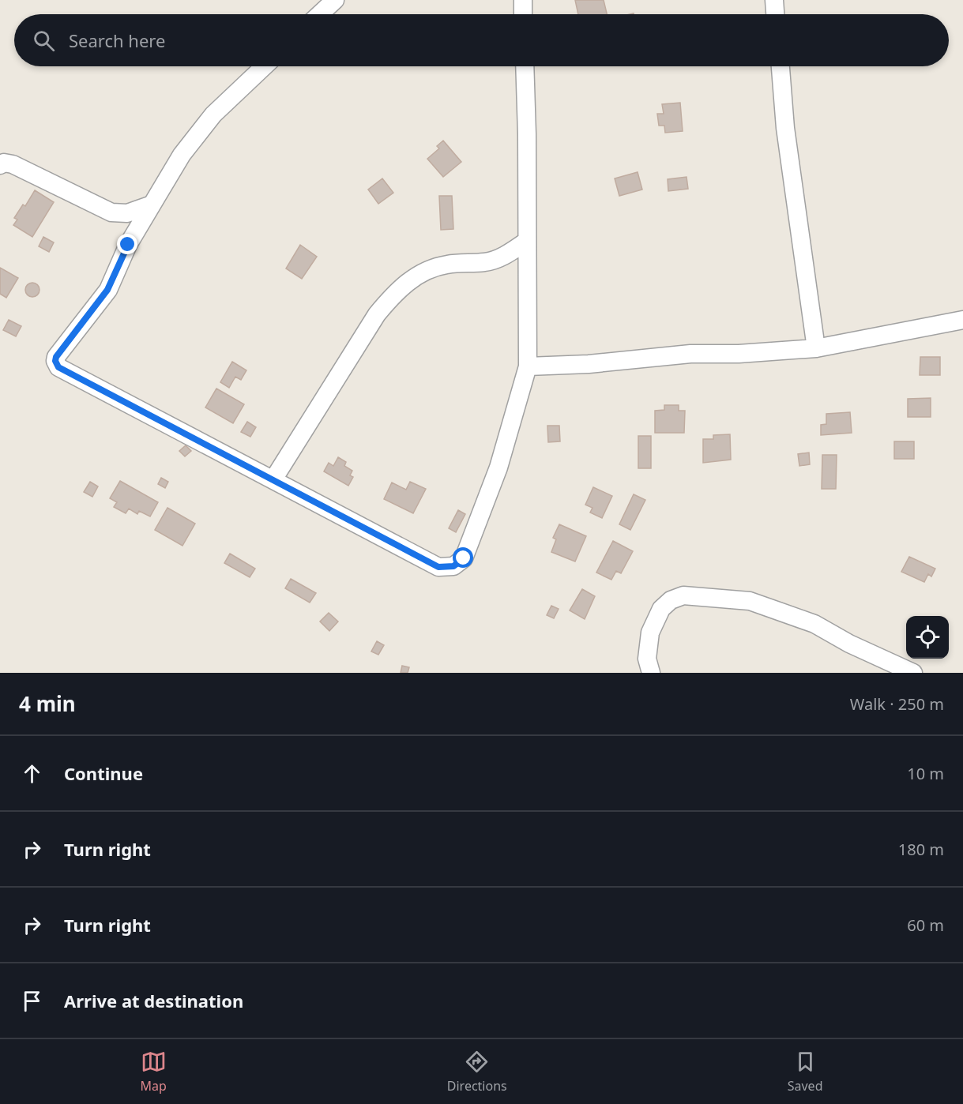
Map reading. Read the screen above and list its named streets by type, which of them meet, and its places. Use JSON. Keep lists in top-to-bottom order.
{
  "page": {
    "search": "Search here",
    "heading": ["4 min", "Walk · 250 m"],
    "list": [
      ["Continue", "10 m"],
      ["Turn right", "180 m"],
      ["Turn right", "60 m"],
      "Arrive at destination"
    ],
    "nav": ["Map", "Directions", "Saved"]
  }
}
